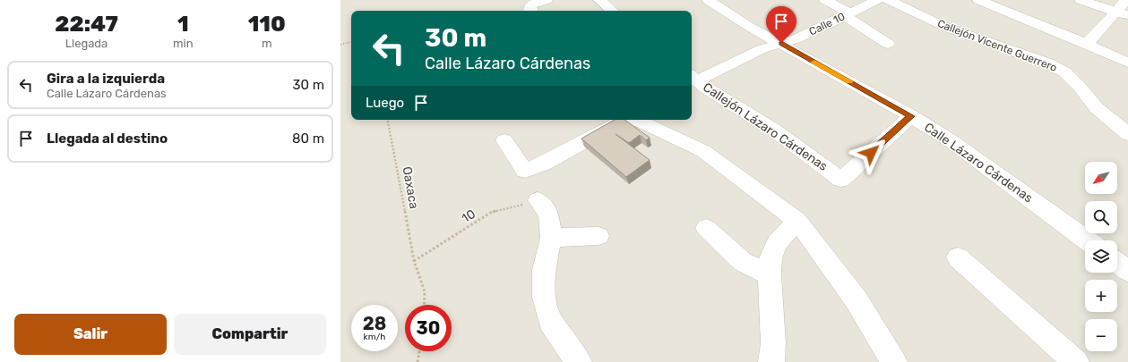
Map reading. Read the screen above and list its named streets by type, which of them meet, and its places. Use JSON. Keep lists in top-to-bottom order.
{
  "streets": {
    "street": [
      "Calle 10",
      "Callejón Vicente Guerrero",
      "Callejón Lázaro Cárdenas",
      "Calle Lázaro Cárdenas"
    ],
    "path": ["Oaxaca", "10"]
  },
  "crossings": [
    ["Calle 10", "Callejón Lázaro Cárdenas"],
    ["Calle 10", "Calle Lázaro Cárdenas"],
    ["Callejón Lázaro Cárdenas", "Calle Lázaro Cárdenas"],
    ["Oaxaca", "10"]
  ],
  "north": "bottom left",
  "page": {
    "eta": [
      "22:47",
      "Llegada",
      "1",
      "min",
      "110",
      "m"
    ],
    "turn": ["30 m", "Calle Lázaro Cárdenas"],
    "list": [
      {
        "name": "Gira a la izquierda",
        "note": "Calle Lázaro Cárdenas",
        "value": "30 m"
      },
      {
        "name": "Llegada al destino",
        "value": "80 m"
      }
    ],
    "then": "Luego",
    "map_buttons": ["+", "−"],
    "speed": "28 km/h",
    "limit": "30",
    "buttons": ["Salir", "Compartir"]
  }
}
